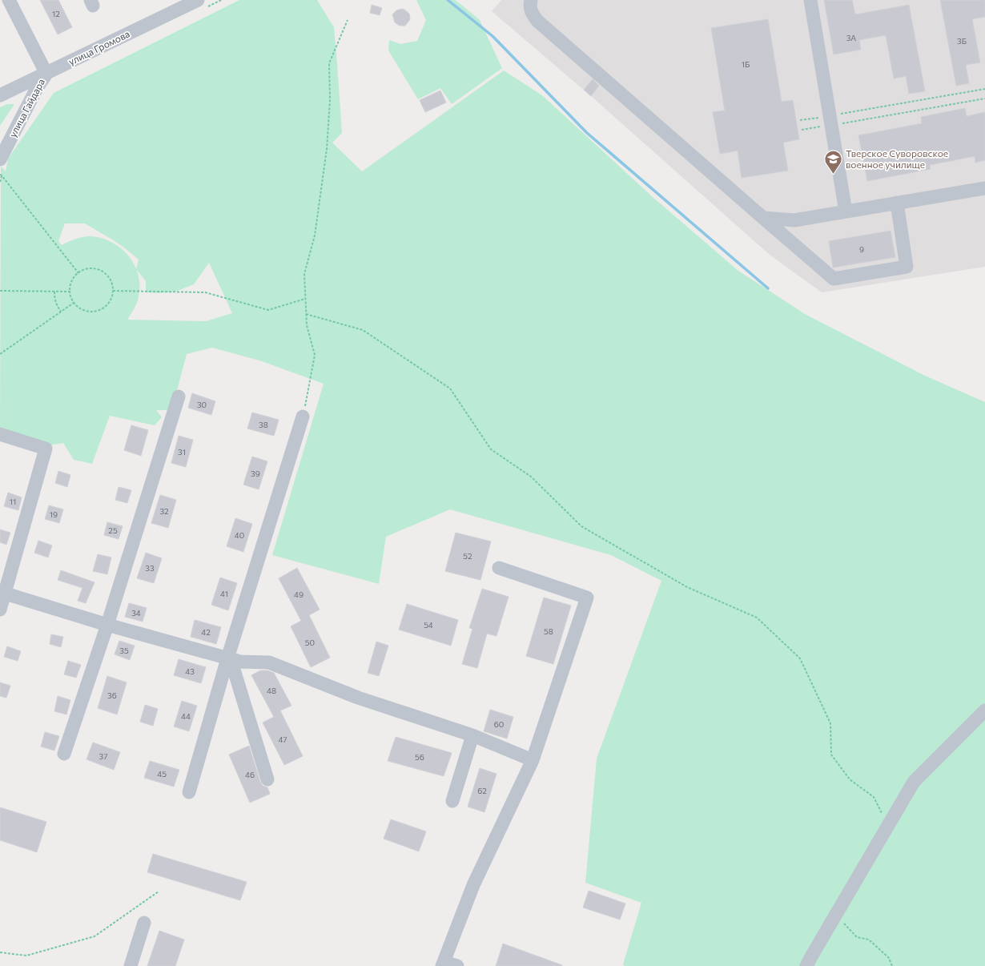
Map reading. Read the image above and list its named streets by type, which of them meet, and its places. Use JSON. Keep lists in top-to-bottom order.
{
  "streets": {
    "street": ["улица Громова", "улица Гайдара"]
  },
  "crossings": [
    ["улица Громова", "улица Гайдара"]
  ],
  "places": {
    "school or university": ["Тверское Суворовское военное училище"]
  },
  "house_numbers": [
    "12",
    "3А",
    "3Б",
    "1Б",
    "9",
    "30",
    "38",
    "31",
    "39",
    "11",
    "32",
    "19",
    "25",
    "40",
    "52",
    "33",
    "41",
    "49",
    "34",
    "54",
    "58",
    "42",
    "50",
    "35",
    "43",
    "48",
    "36",
    "44",
    "60",
    "47",
    "37",
    "56",
    "45",
    "46",
    "62"
  ]
}
